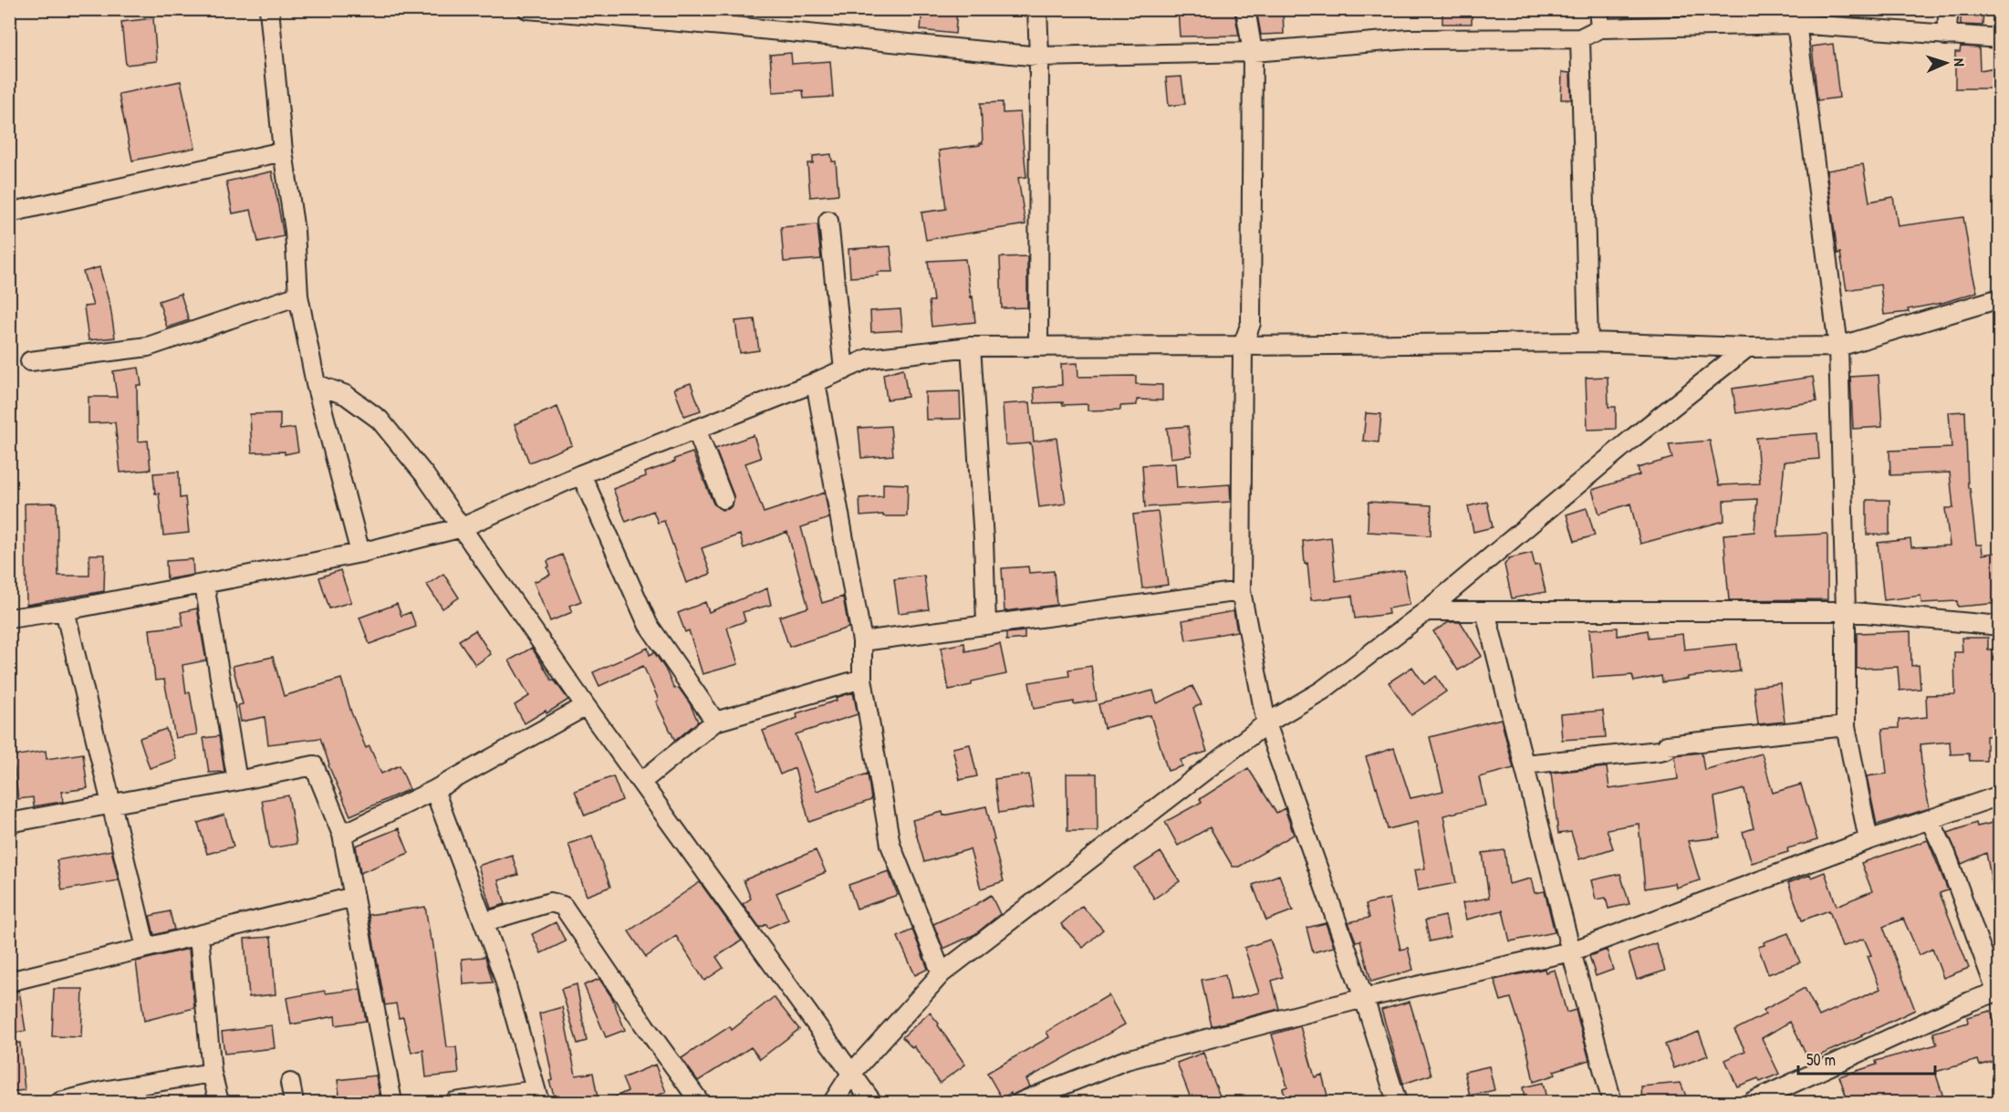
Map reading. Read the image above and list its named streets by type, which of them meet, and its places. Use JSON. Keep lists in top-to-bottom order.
{
  "scale_bar": "50 m",
  "north": "right"
}
